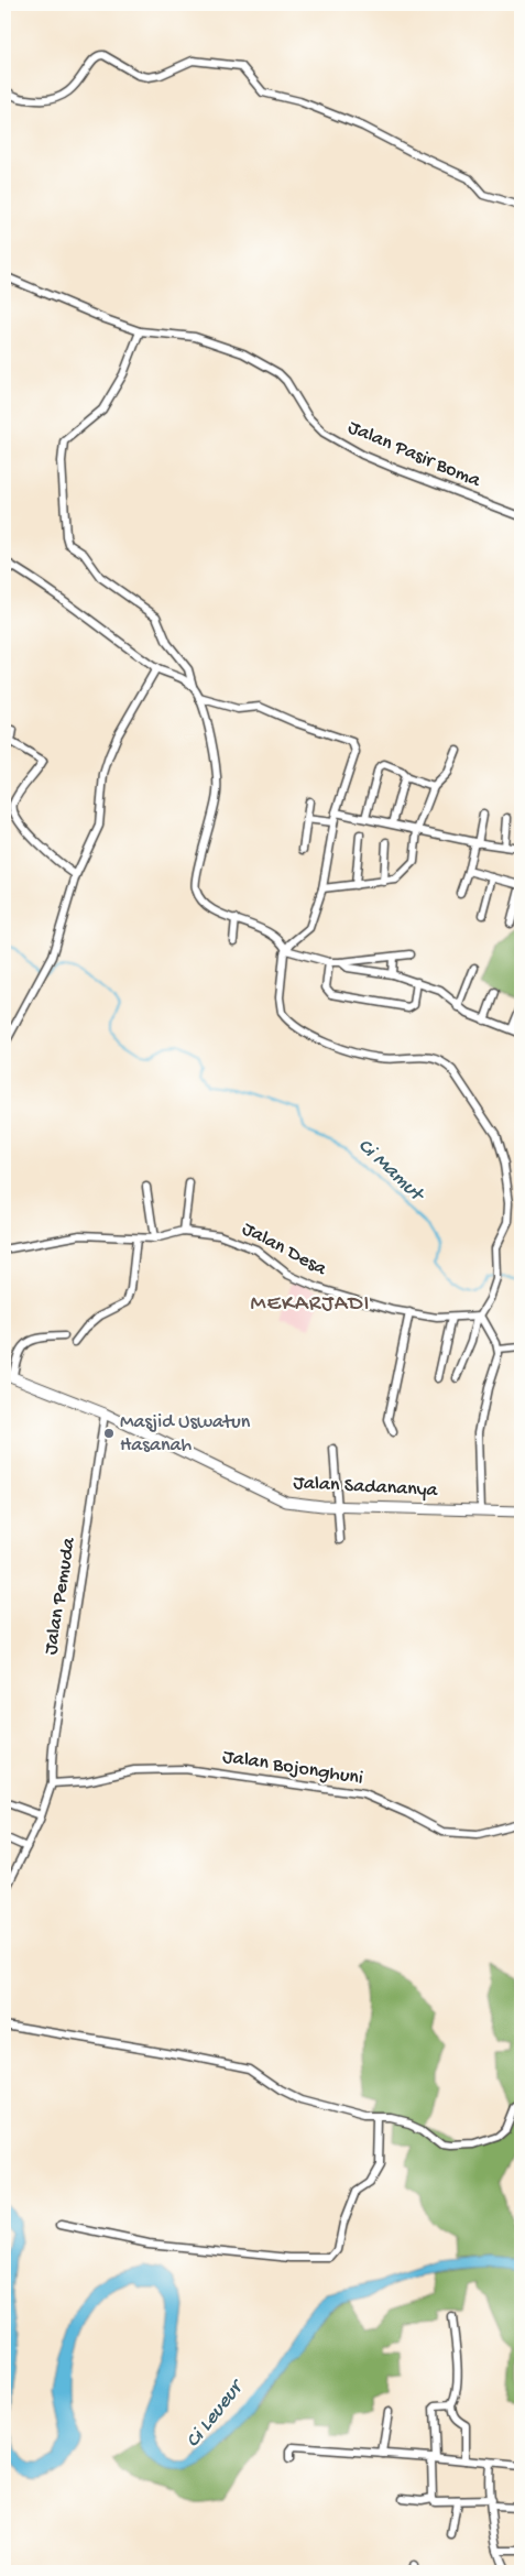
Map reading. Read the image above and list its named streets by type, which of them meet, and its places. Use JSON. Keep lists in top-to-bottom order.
{
  "streets": {
    "street": [
      "Jalan Pasir Boma",
      "Jalan Desa",
      "Jalan Sadananya",
      "Jalan Pemuda",
      "Jalan Bojonghuni"
    ]
  },
  "crossings": [
    ["Jalan Sadananya", "Jalan Pemuda"],
    ["Jalan Pemuda", "Jalan Bojonghuni"]
  ],
  "districts": ["MEKARJADI"],
  "water": ["Ci Mamut", "Ci Leueur"],
  "places": ["Masjid Uswatun Hasanah"]
}
